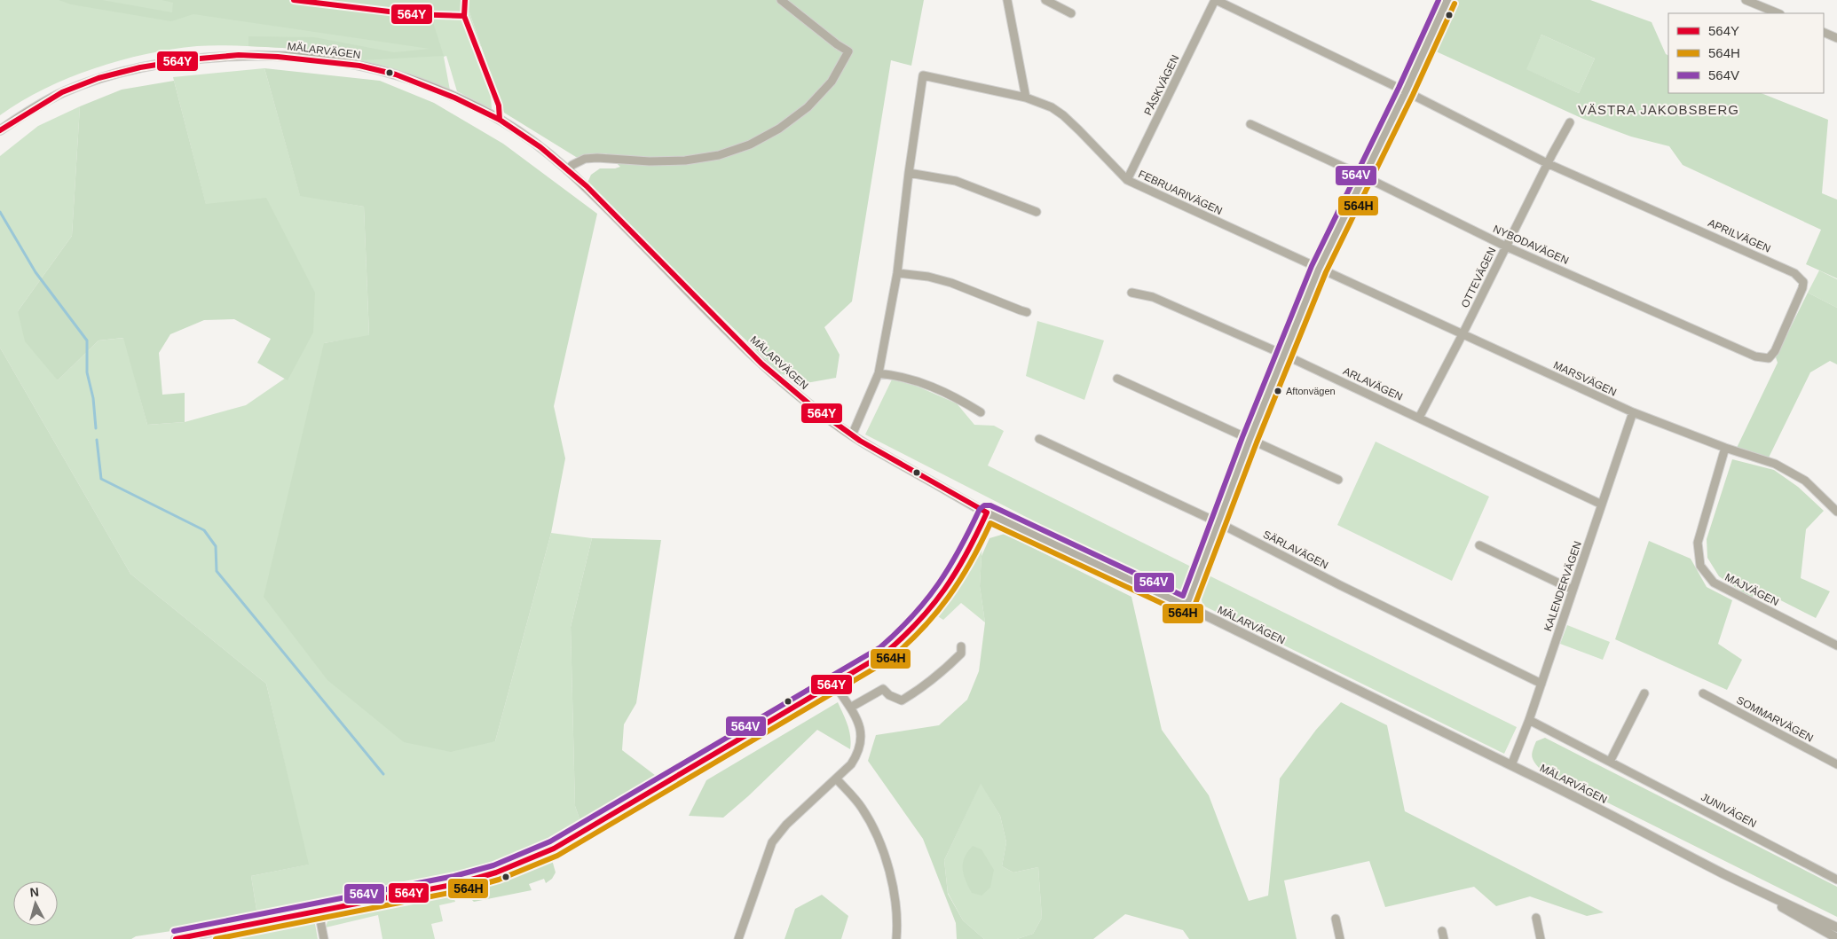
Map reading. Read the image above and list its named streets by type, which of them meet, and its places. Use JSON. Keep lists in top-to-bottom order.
{
  "streets": {
    "street": [
      "MÄLARVÄGEN",
      "PÅSKVÄGEN",
      "FEBRUARIVÄGEN",
      "APRILVÄGEN",
      "NYBODAVÄGEN",
      "OTTEVÄGEN",
      "MARSVÄGEN",
      "ARLAVÄGEN",
      "SÄRLAVÄGEN",
      "KALENDERVÄGEN",
      "MAJVÄGEN",
      "SOMMARVÄGEN",
      "JUNIVÄGEN"
    ]
  },
  "crossings": [
    ["MÄLARVÄGEN", "KALENDERVÄGEN"],
    ["PÅSKVÄGEN", "FEBRUARIVÄGEN"],
    ["PÅSKVÄGEN", "APRILVÄGEN"],
    ["FEBRUARIVÄGEN", "MARSVÄGEN"],
    ["APRILVÄGEN", "NYBODAVÄGEN"],
    ["APRILVÄGEN", "OTTEVÄGEN"],
    ["NYBODAVÄGEN", "OTTEVÄGEN"],
    ["OTTEVÄGEN", "MARSVÄGEN"],
    ["OTTEVÄGEN", "ARLAVÄGEN"],
    ["MARSVÄGEN", "KALENDERVÄGEN"],
    ["MARSVÄGEN", "MAJVÄGEN"],
    ["ARLAVÄGEN", "KALENDERVÄGEN"],
    ["SÄRLAVÄGEN", "KALENDERVÄGEN"],
    ["KALENDERVÄGEN", "JUNIVÄGEN"]
  ],
  "districts": ["VÄSTRA JAKOBSBERG"],
  "places": ["Aftonvägen"],
  "lines": ["transit line 564Y", "transit line 564V", "transit line 564H"],
  "legend": ["564Y", "564H", "564V"],
  "north": "top"
}
